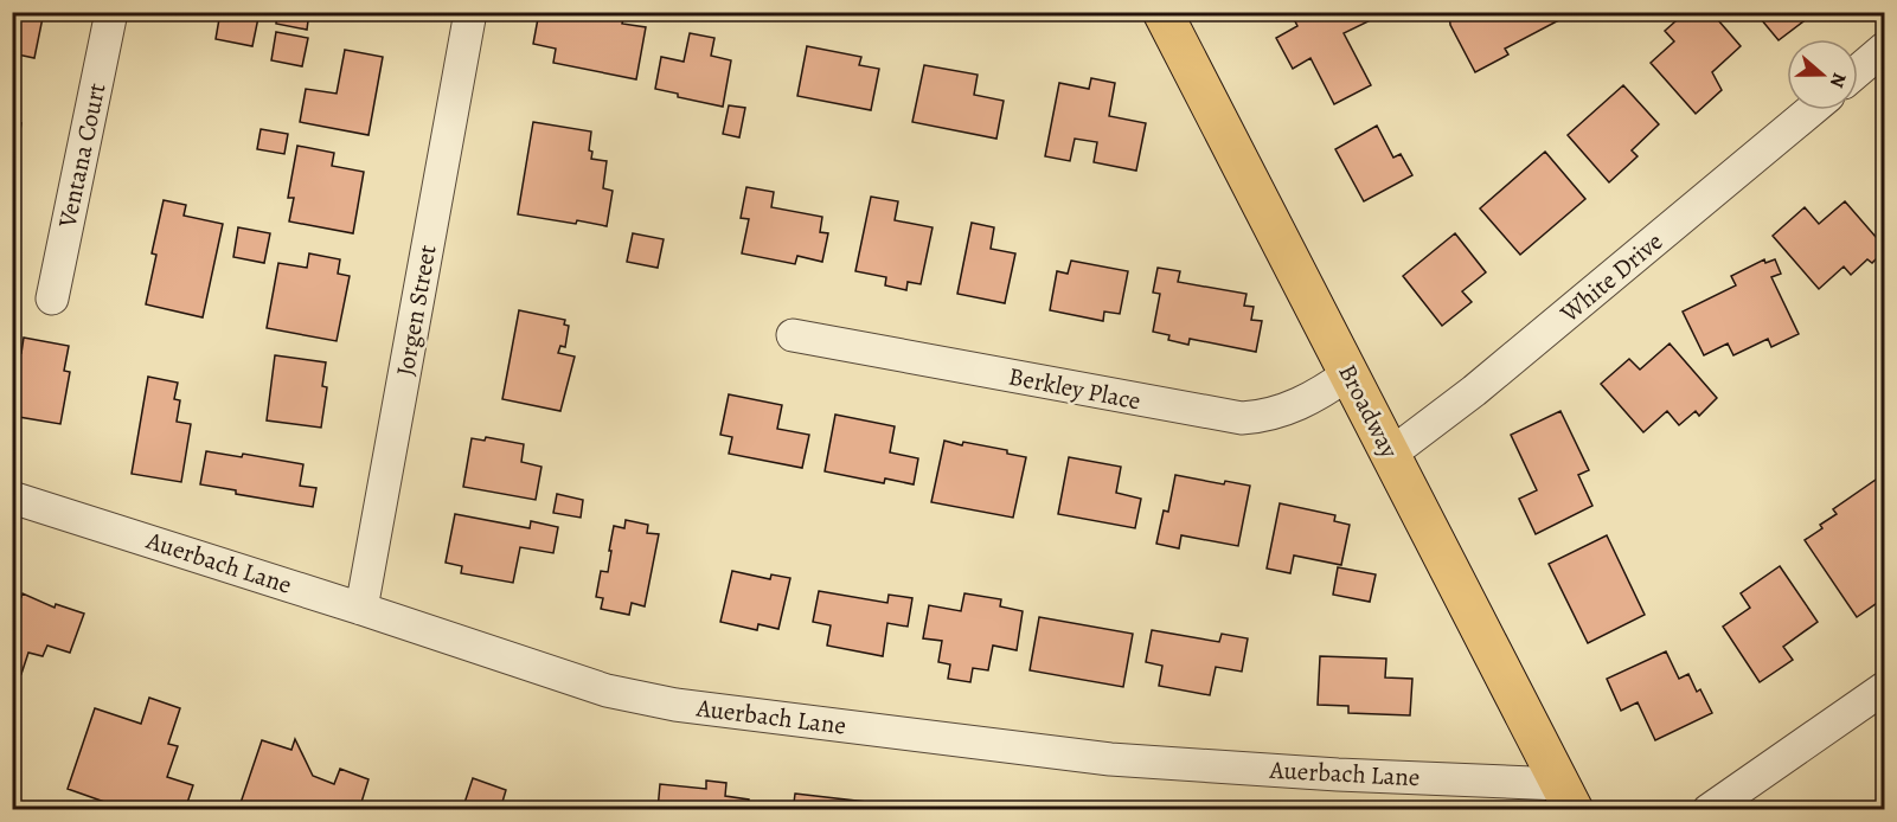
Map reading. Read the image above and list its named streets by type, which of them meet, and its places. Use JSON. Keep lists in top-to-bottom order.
{
  "streets": {
    "main road": ["Broadway"],
    "street": [
      "Ventana Court",
      "White Drive",
      "Jorgen Street",
      "Berkley Place",
      "Auerbach Lane"
    ]
  },
  "crossings": [
    ["White Drive", "Broadway"],
    ["Jorgen Street", "Auerbach Lane"],
    ["Berkley Place", "Broadway"],
    ["Broadway", "Auerbach Lane"]
  ],
  "north": "right"
}
